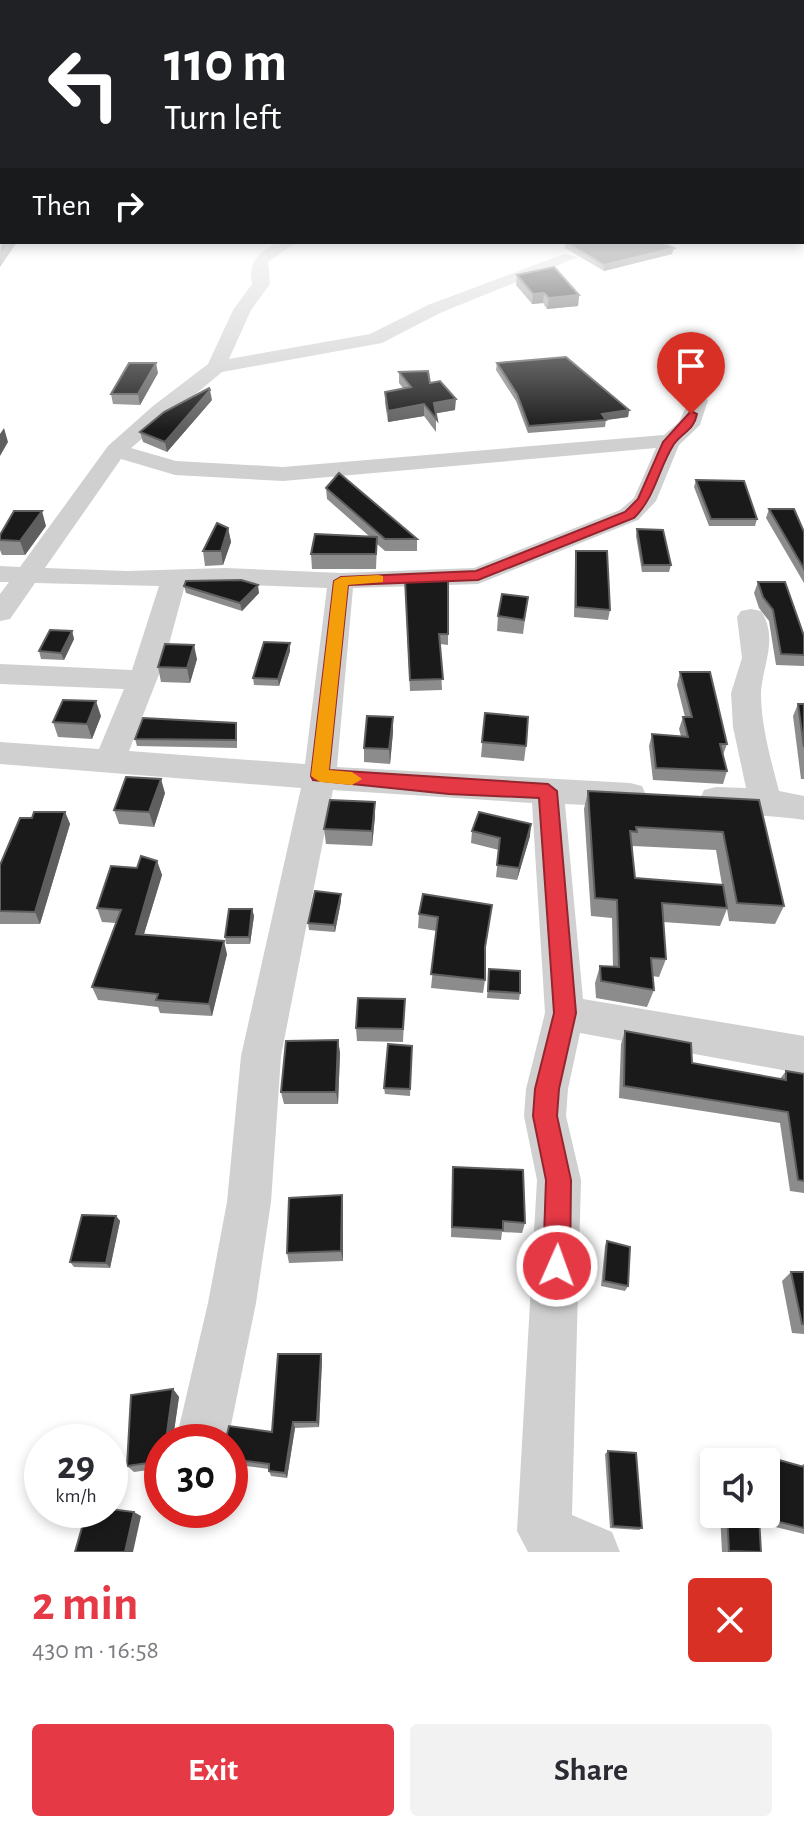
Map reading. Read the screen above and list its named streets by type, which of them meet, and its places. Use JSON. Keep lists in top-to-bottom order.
{
  "page": {
    "turn": ["110 m", "Turn left"],
    "then": "Then",
    "speed": "29 km/h",
    "limit": "30",
    "heading": ["2 min", "430 m · 16:58"],
    "buttons": ["Exit", "Share"]
  }
}
